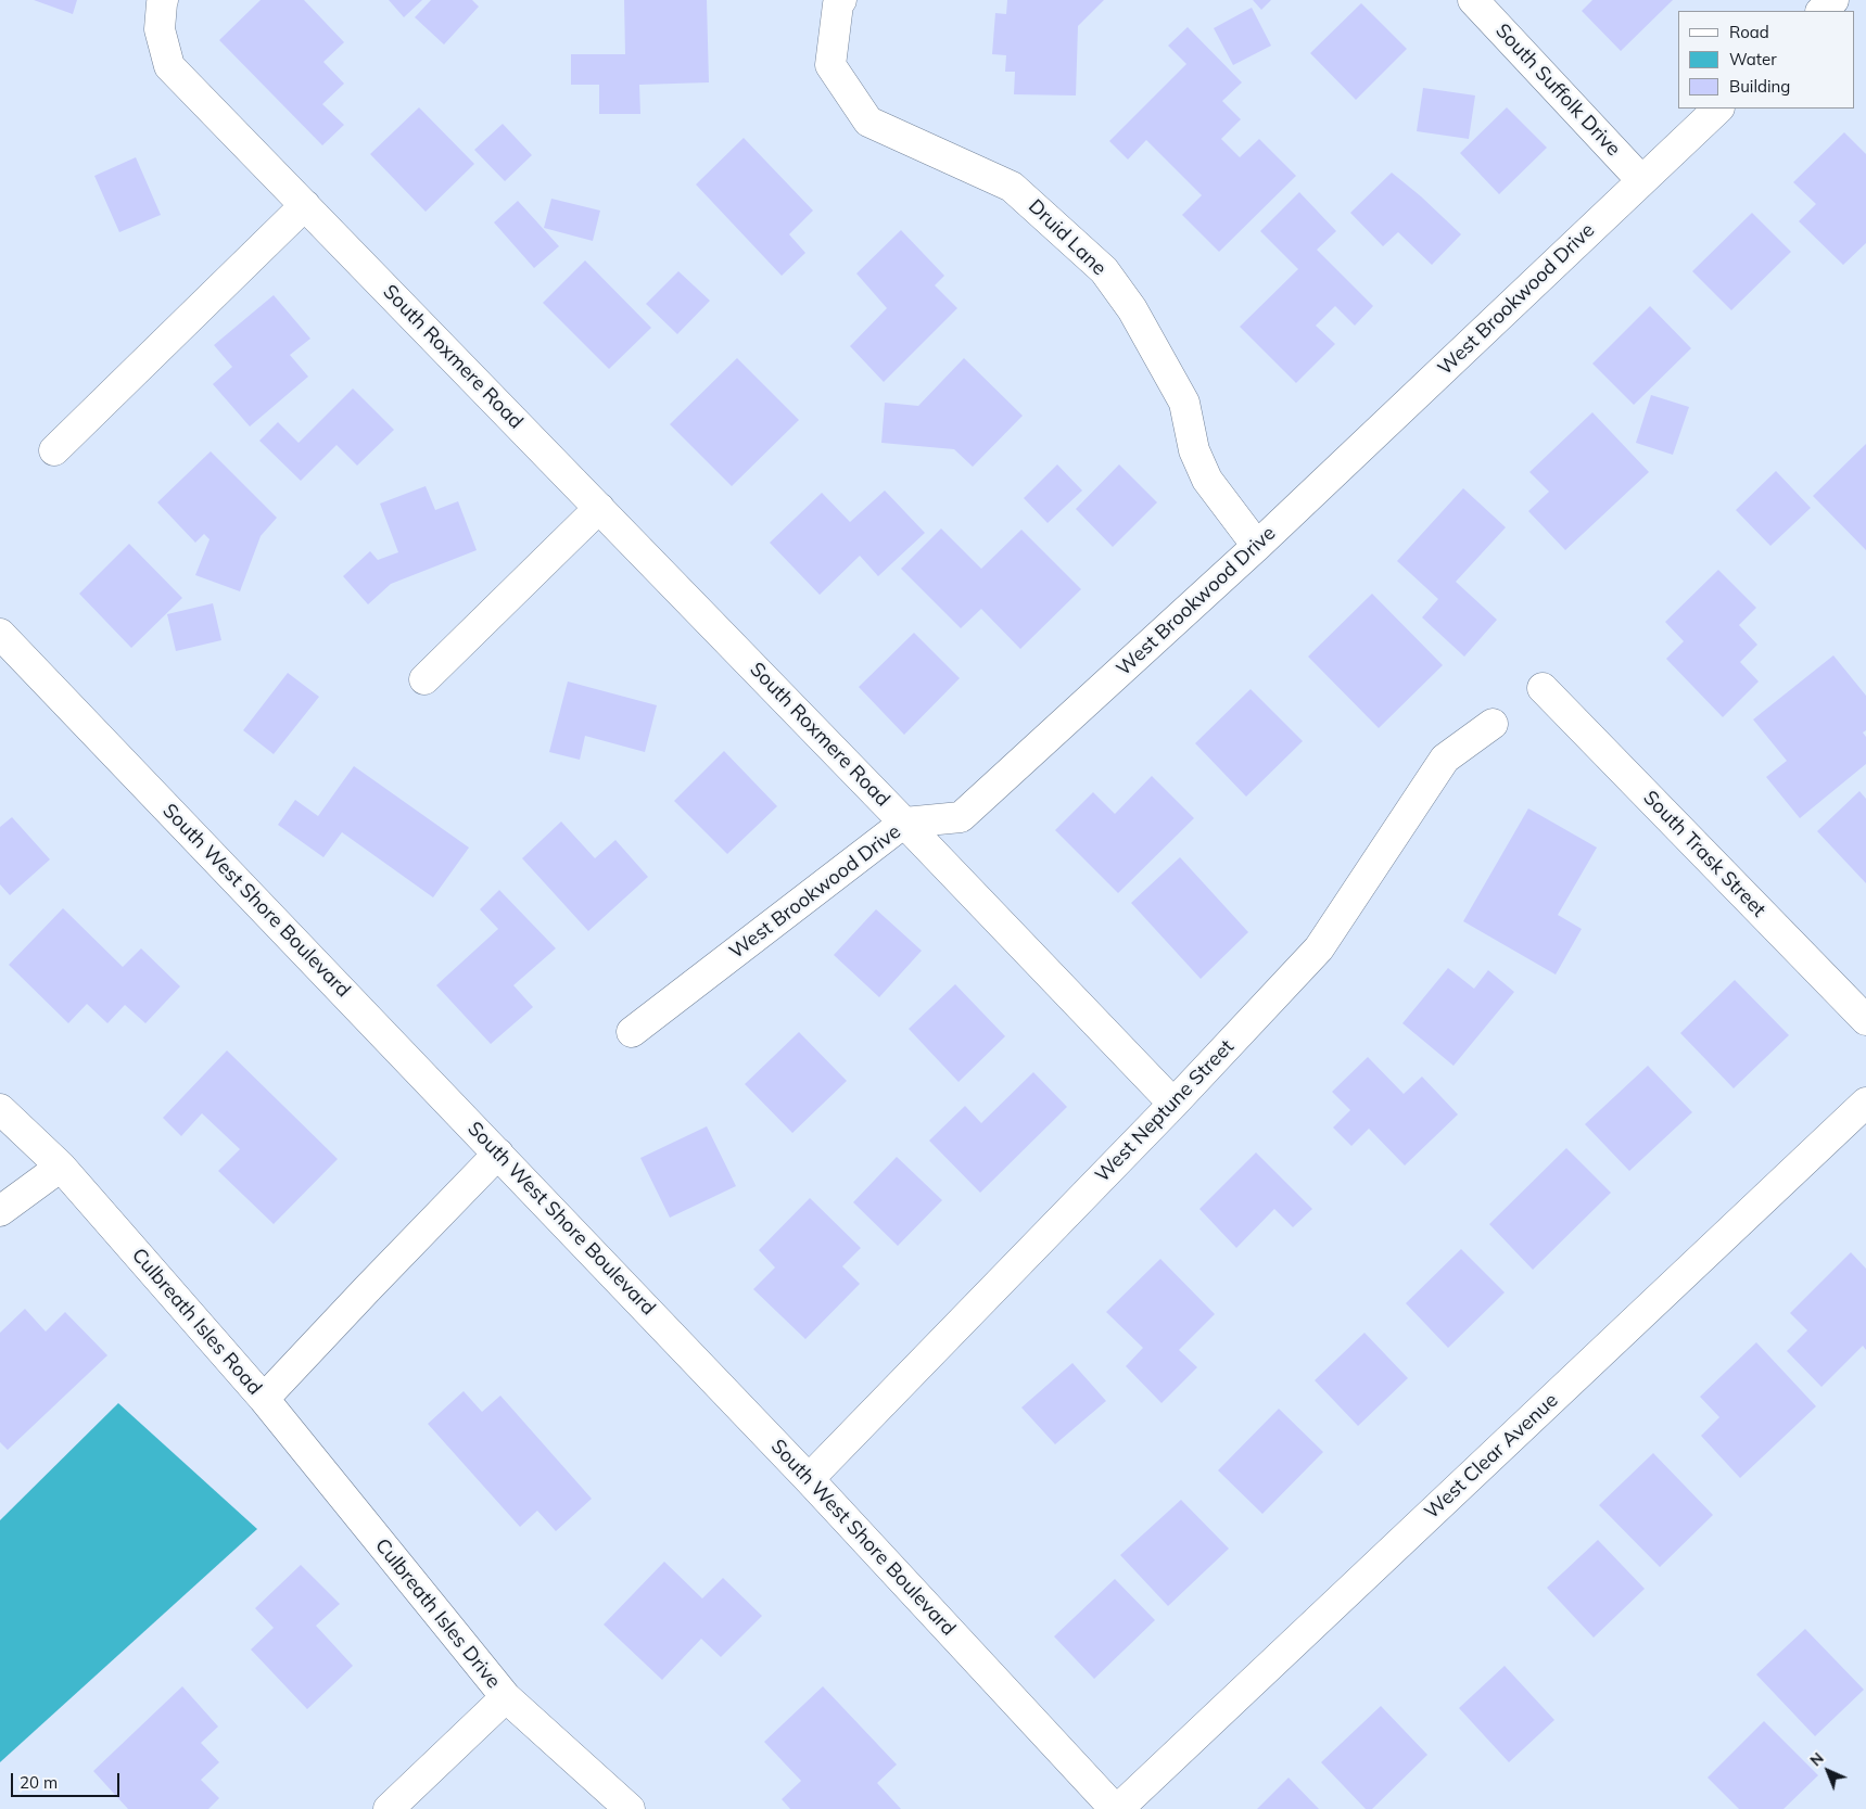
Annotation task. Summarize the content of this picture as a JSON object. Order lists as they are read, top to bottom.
{
  "streets": {
    "street": [
      "South Suffolk Drive",
      "Druid Lane",
      "West Brookwood Drive",
      "South Roxmere Road",
      "South Trask Street",
      "South West Shore Boulevard",
      "West Neptune Street",
      "Culbreath Isles Road",
      "West Clear Avenue",
      "Culbreath Isles Drive"
    ]
  },
  "crossings": [
    ["South Suffolk Drive", "West Brookwood Drive"],
    ["Druid Lane", "West Brookwood Drive"],
    ["West Brookwood Drive", "South Roxmere Road"],
    ["South Roxmere Road", "West Neptune Street"],
    ["South West Shore Boulevard", "West Neptune Street"],
    ["South West Shore Boulevard", "Culbreath Isles Road"],
    ["South West Shore Boulevard", "West Clear Avenue"],
    ["Culbreath Isles Road", "Culbreath Isles Drive"]
  ],
  "legend": ["Road", "Water", "Building"],
  "scale_bar": "20 m",
  "north": "top left"
}
